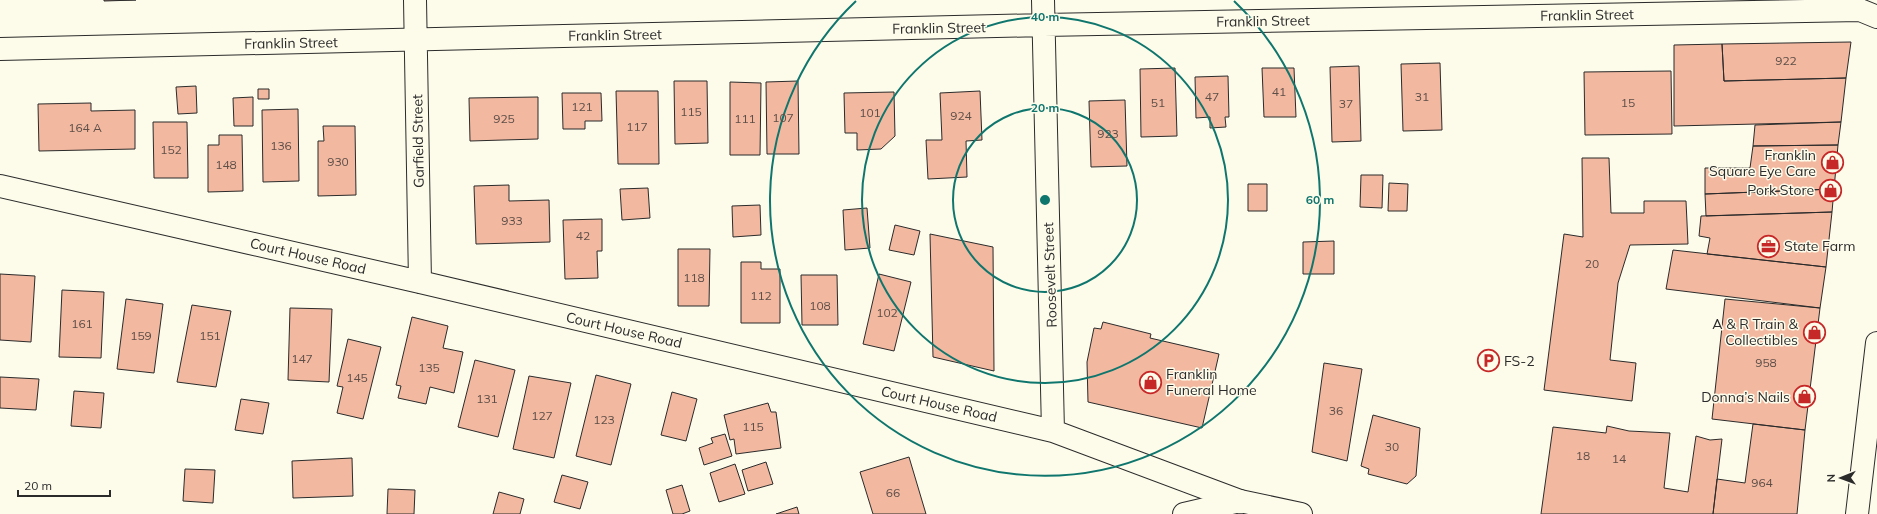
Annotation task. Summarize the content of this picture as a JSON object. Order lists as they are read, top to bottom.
{
  "streets": {
    "street": [
      "Franklin Street",
      "Garfield Street",
      "Court House Road",
      "Roosevelt Street"
    ]
  },
  "crossings": [
    ["Franklin Street", "Garfield Street"],
    ["Franklin Street", "Roosevelt Street"],
    ["Garfield Street", "Court House Road"],
    ["Court House Road", "Roosevelt Street"]
  ],
  "places": {
    "shop": [
      "Franklin Square Eye Care",
      "Pork Store",
      "A & R Train & Collectibles",
      "Franklin Funeral Home",
      "Donna’s Nails"
    ],
    "office": ["State Farm"],
    "parking": ["FS-2"]
  },
  "house_numbers": [
    "922",
    "41",
    "47",
    "31",
    "51",
    "15",
    "37",
    "121",
    "115",
    "101",
    "924",
    "107",
    "925",
    "111",
    "117",
    "164 A",
    "923",
    "136",
    "152",
    "930",
    "148",
    "933",
    "42",
    "20",
    "118",
    "112",
    "108",
    "102",
    "161",
    "159",
    "151",
    "147",
    "958",
    "135",
    "145",
    "131",
    "36",
    "127",
    "123",
    "115",
    "30",
    "18",
    "14",
    "964",
    "66"
  ],
  "scale_bar": "20 m",
  "north": "left",
  "rings": ["40 m", "20 m", "60 m"]
}
